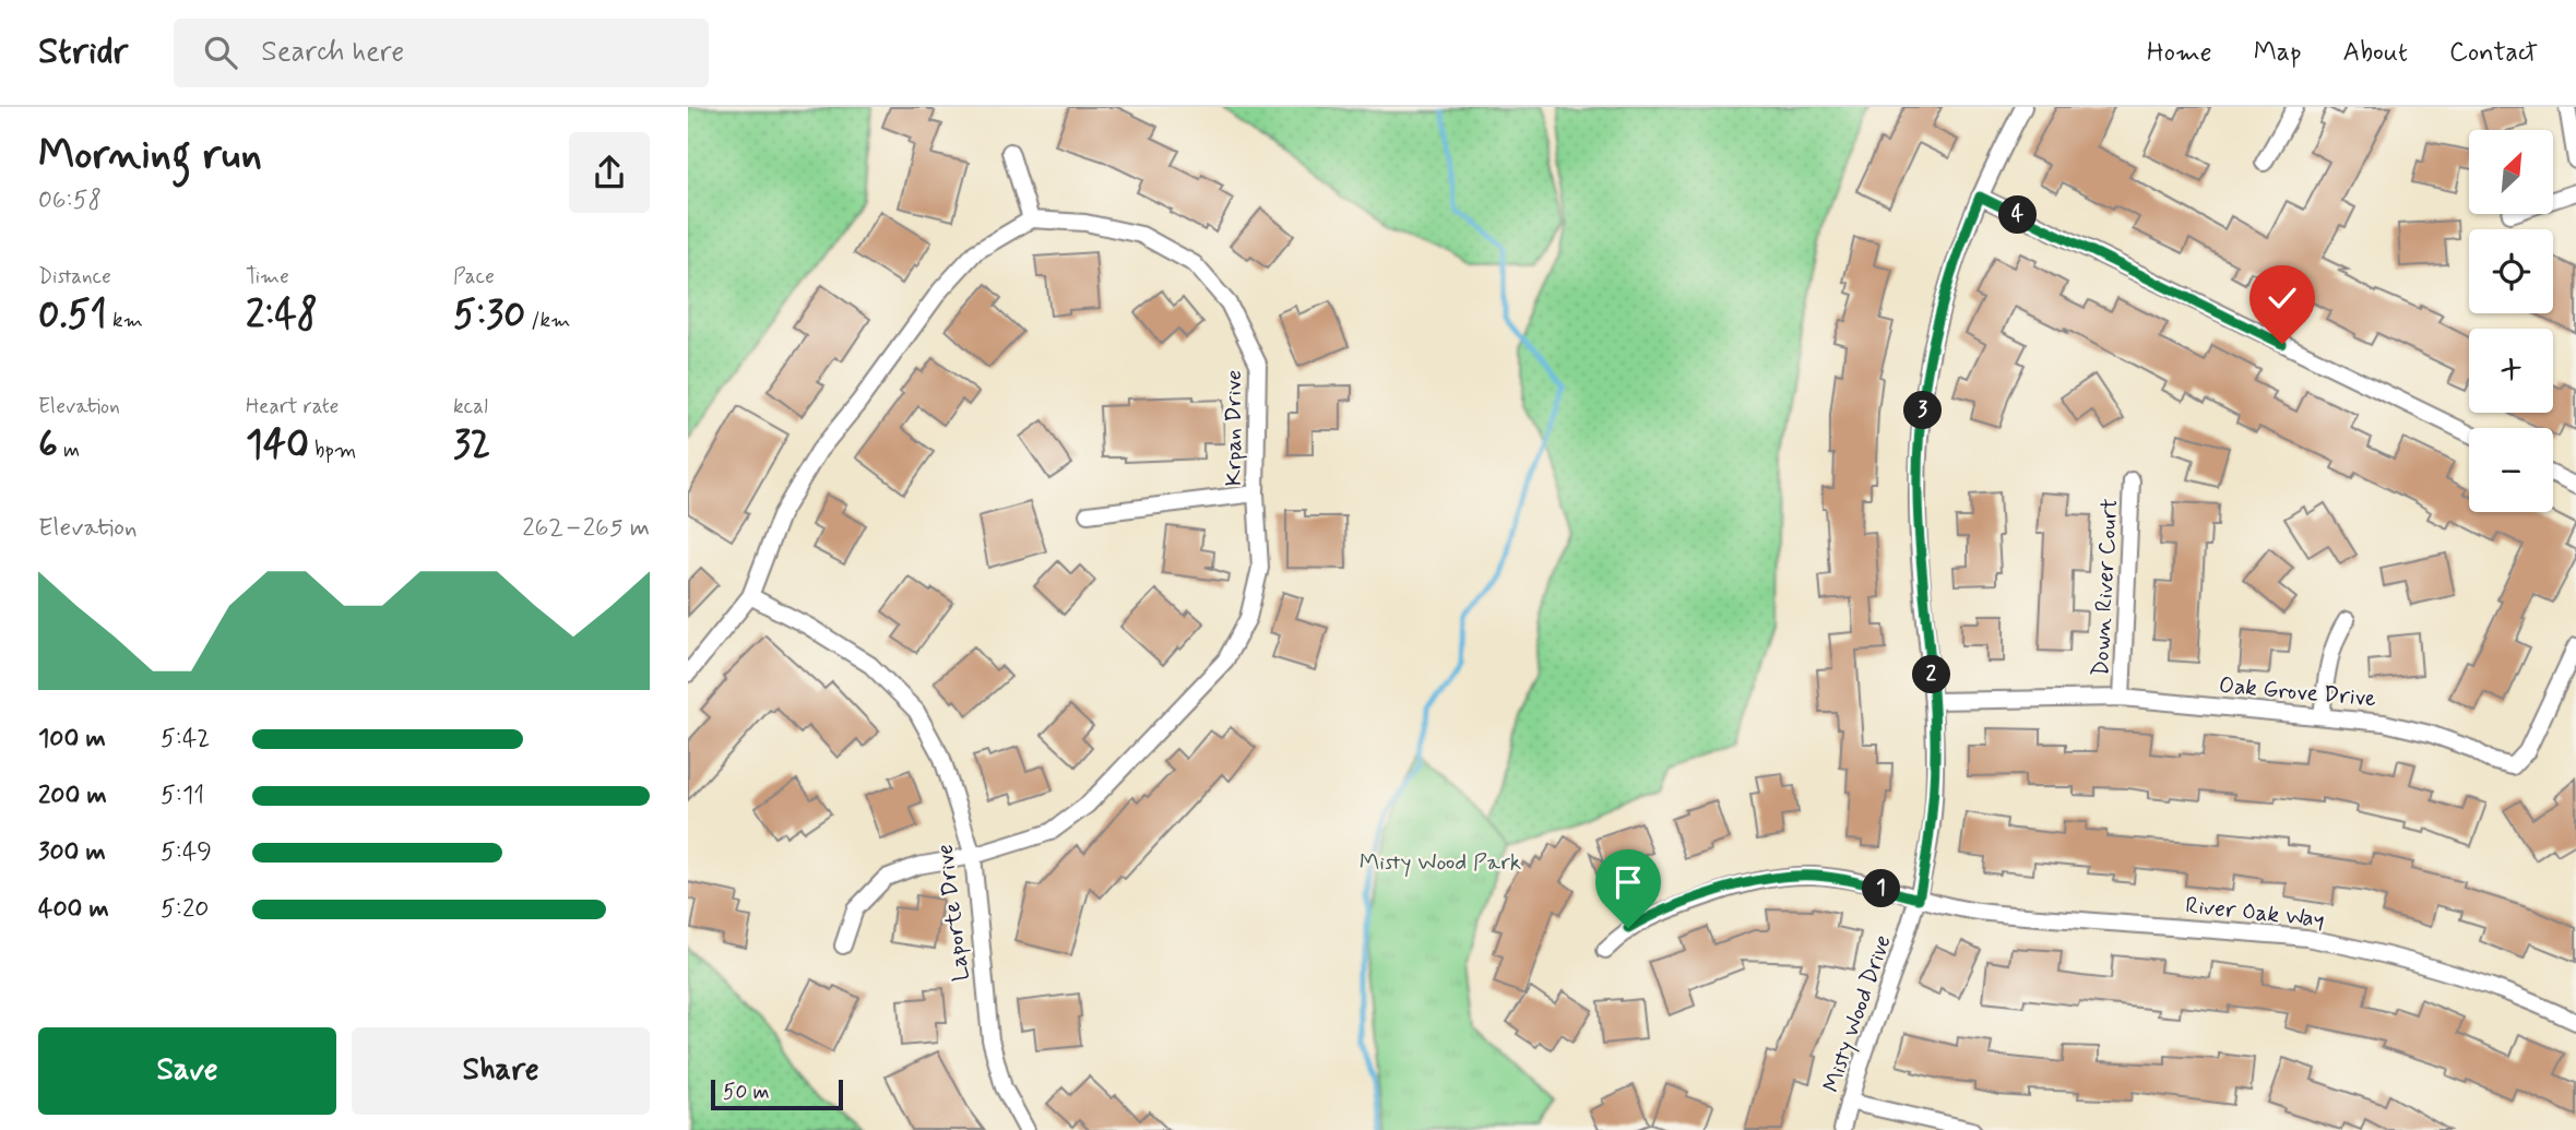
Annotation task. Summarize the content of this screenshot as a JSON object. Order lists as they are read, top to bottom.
{
  "streets": {
    "street": [
      "Krpan Drive",
      "Down River Court",
      "Oak Grove Drive",
      "River Oak Way",
      "Laporte Drive",
      "Misty Wood Drive"
    ]
  },
  "crossings": [
    ["Krpan Drive", "Laporte Drive"],
    ["Down River Court", "Oak Grove Drive"],
    ["Oak Grove Drive", "Misty Wood Drive"],
    ["River Oak Way", "Misty Wood Drive"]
  ],
  "parks": ["Misty Wood Park"],
  "scale_bar": "50 m",
  "north": "top right",
  "page": {
    "header": "Stridr",
    "search": "Search here",
    "nav": [
      "Home",
      "Map",
      "About",
      "Contact"
    ],
    "heading": ["Morning run", "06:58"],
    "map_buttons": ["+", "−"],
    "pins": [
      "4",
      "3",
      "2",
      "1"
    ],
    "stats": [
      ["Distance", "0.51 km"],
      ["Time", "2:48"],
      ["Pace", "5:30 /km"],
      ["Elevation", "6 m"],
      ["Heart rate", "140 bpm"],
      ["kcal", "32"]
    ],
    "chart": ["Elevation", "262–265 m"],
    "list": [
      {
        "name": "100 m",
        "note": "5:42"
      },
      {
        "name": "200 m",
        "note": "5:11"
      },
      {
        "name": "300 m",
        "note": "5:49"
      },
      {
        "name": "400 m",
        "note": "5:20"
      }
    ],
    "buttons": ["Save", "Share"],
    "scale": "50 m"
  }
}
